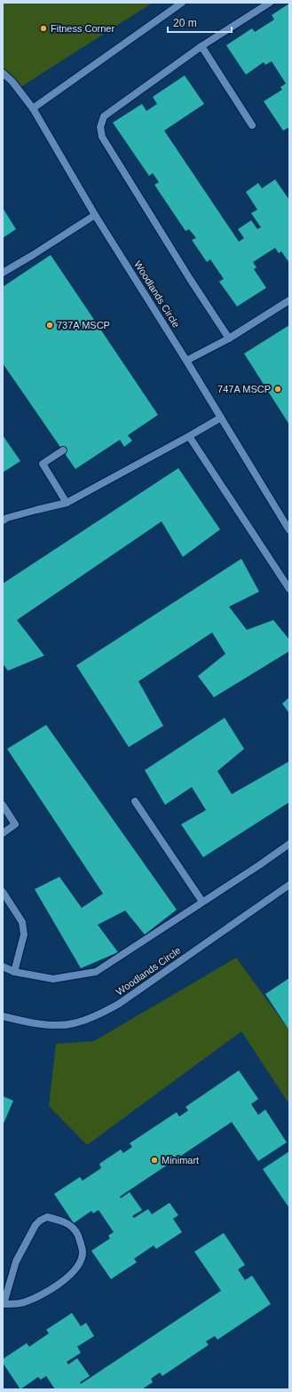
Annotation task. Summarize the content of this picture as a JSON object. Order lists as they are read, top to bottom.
{
  "streets": {
    "street": ["Woodlands Circle"]
  },
  "places": [
    "Fitness Corner",
    "737A MSCP",
    "747A MSCP",
    "Minimart"
  ],
  "scale_bar": "20 m"
}
